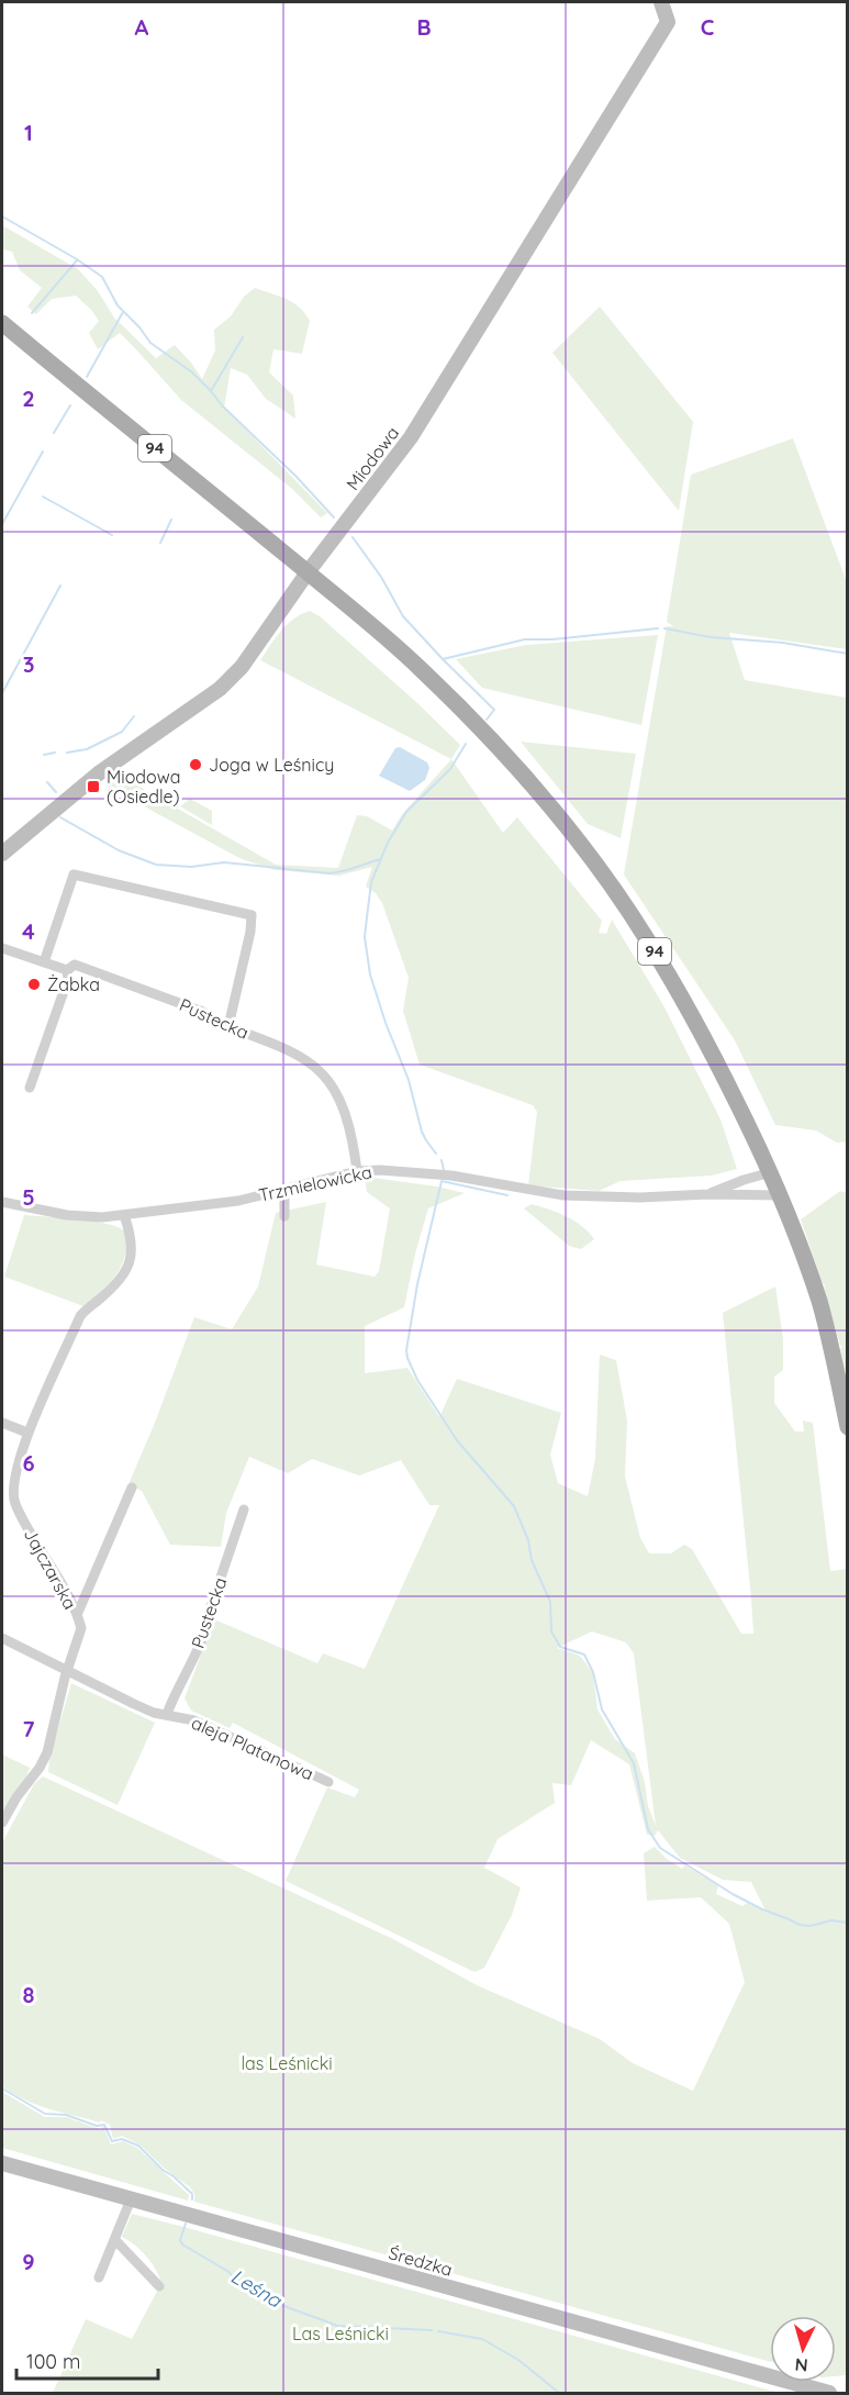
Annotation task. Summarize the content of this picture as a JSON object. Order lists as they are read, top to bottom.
{
  "streets": {
    "main road": ["94"],
    "street": [
      "Miodowa",
      "Pustecka",
      "Trzmielowicka",
      "Jajczarska",
      "aleja Platanowa",
      "Średzka"
    ]
  },
  "crossings": [
    ["94", "Miodowa"],
    ["94", "Trzmielowicka"],
    ["Pustecka", "Trzmielowicka"],
    ["Pustecka", "aleja Platanowa"],
    ["Trzmielowicka", "Jajczarska"],
    ["Jajczarska", "aleja Platanowa"]
  ],
  "water": ["Leśna"],
  "parks": ["las Leśnicki", "Las Leśnicki"],
  "places": {
    "other": ["Joga w Leśnicy", "Żabka"],
    "transit": ["Miodowa (Osiedle)"]
  },
  "scale_bar": "100 m",
  "north": "bottom",
  "grid": {
    "columns": ["A", "B", "C"],
    "rows": [
      "1",
      "2",
      "3",
      "4",
      "5",
      "6",
      "7",
      "8",
      "9"
    ]
  }
}
